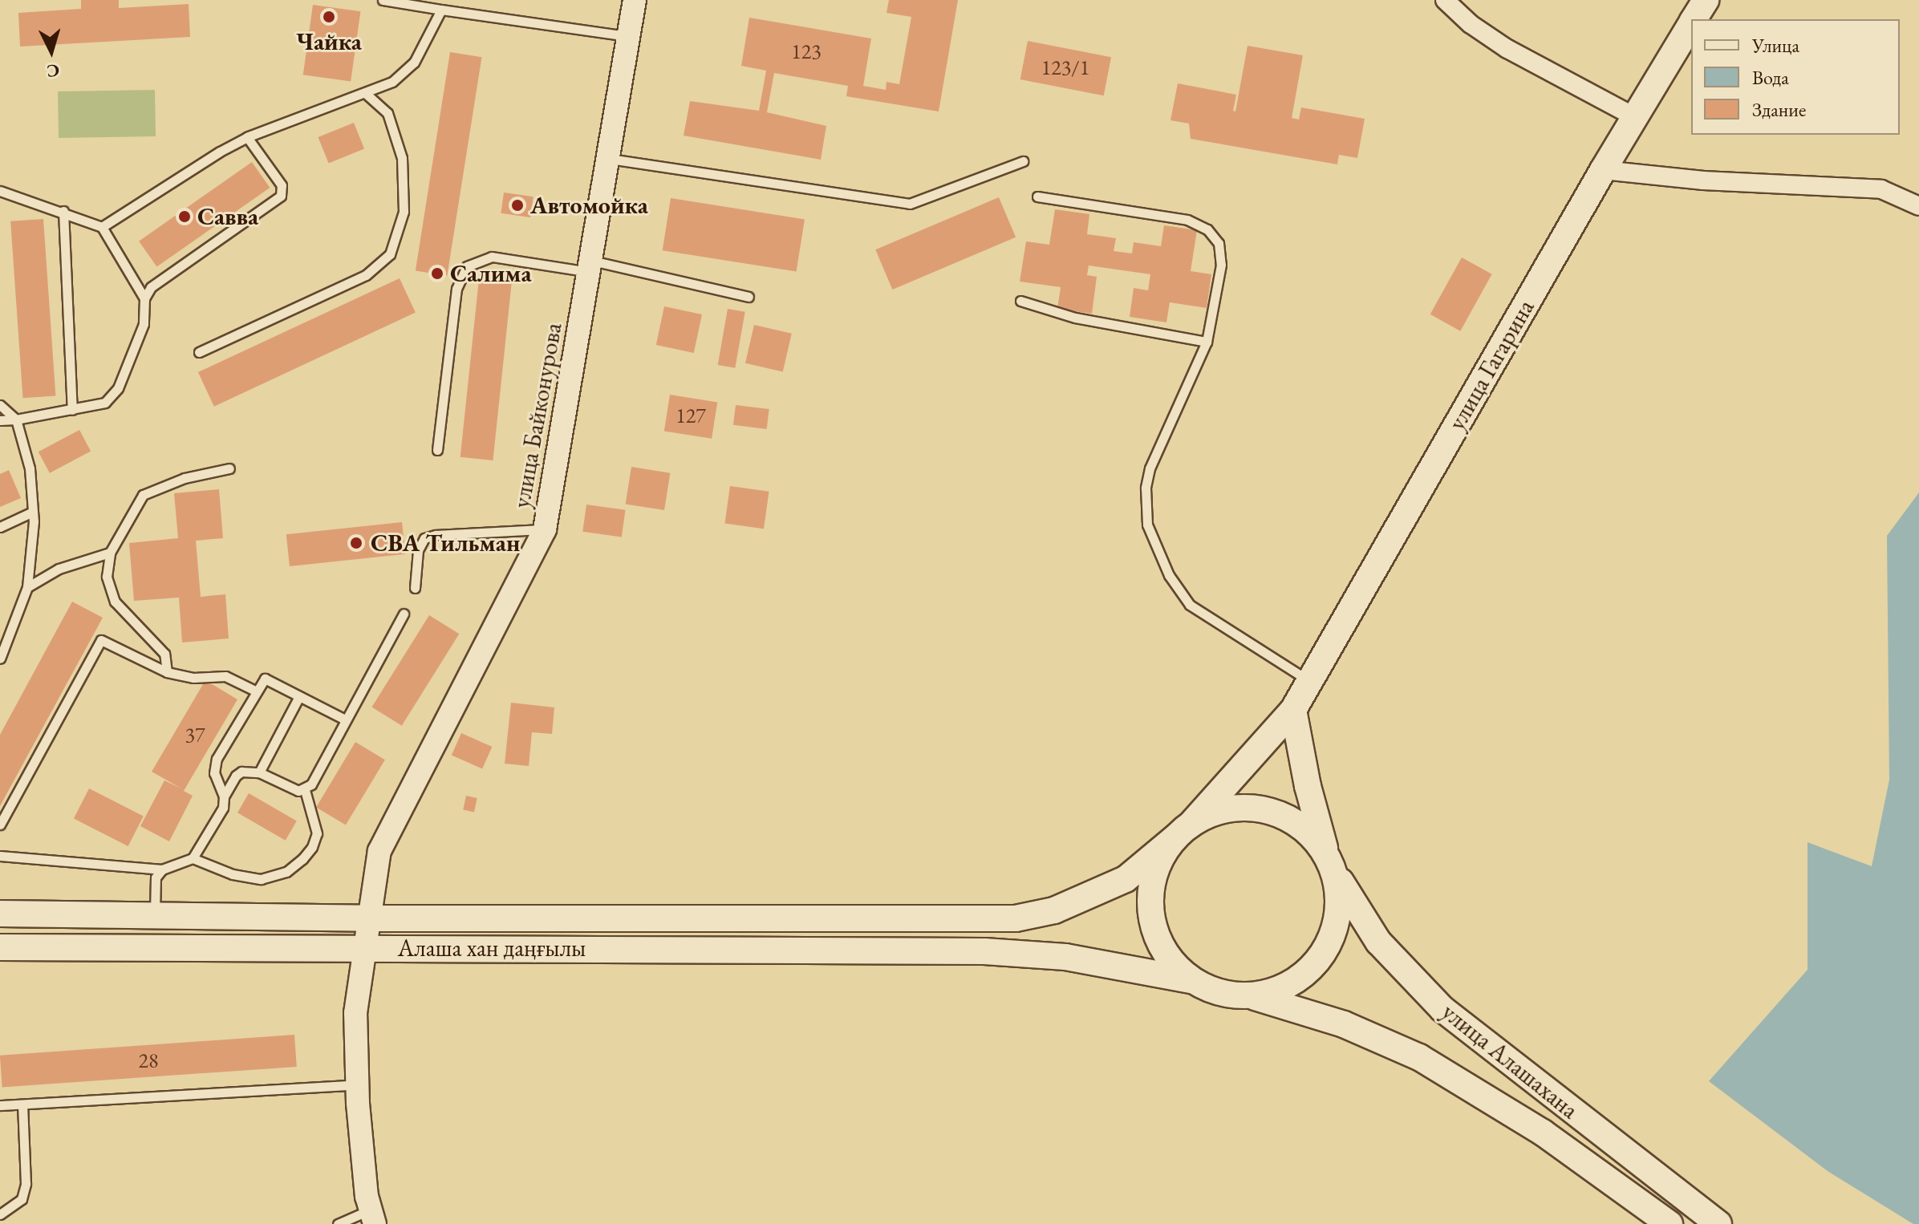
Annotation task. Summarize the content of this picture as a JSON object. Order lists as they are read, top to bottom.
{
  "streets": {
    "main road": ["улица Гагарина", "Алаша хан даңғылы", "улица Алашахана"],
    "street": ["улица Байконурова"]
  },
  "crossings": [
    ["улица Гагарина", "Алаша хан даңғылы"],
    ["улица Гагарина", "улица Алашахана"],
    ["улица Байконурова", "Алаша хан даңғылы"],
    ["Алаша хан даңғылы", "улица Алашахана"]
  ],
  "places": [
    "Чайка",
    "Автомойка",
    "Савва",
    "Салима",
    "СВА Тильман"
  ],
  "house_numbers": [
    "123",
    "123/1",
    "127",
    "37",
    "28"
  ],
  "legend": ["Улица", "Вода", "Здание"],
  "north": "bottom"
}
